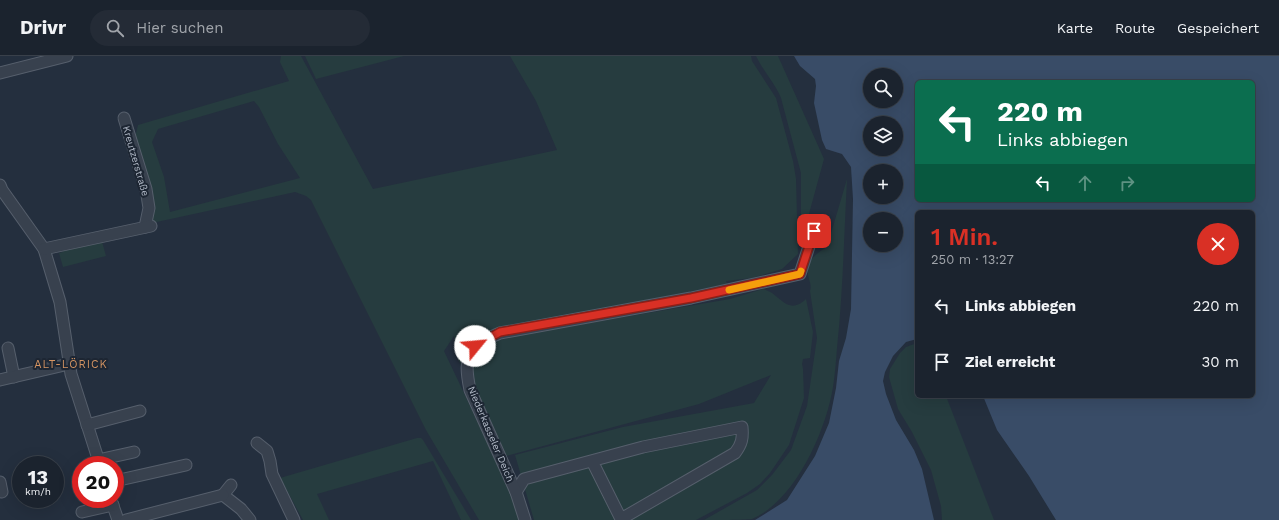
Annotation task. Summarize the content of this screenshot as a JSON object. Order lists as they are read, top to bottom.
{
  "streets": {
    "street": ["Kreutzerstraße", "Niederkasseler Deich"]
  },
  "districts": ["ALT-LÖRICK"],
  "page": {
    "header": "Drivr",
    "search": "Hier suchen",
    "nav": ["Karte", "Route", "Gespeichert"],
    "map_buttons": ["+", "−"],
    "turn": ["220 m", "Links abbiegen"],
    "heading": ["1 Min.", "250 m · 13:27"],
    "list": [
      {
        "name": "Links abbiegen",
        "value": "220 m"
      },
      {
        "name": "Ziel erreicht",
        "value": "30 m"
      }
    ],
    "speed": "13 km/h",
    "limit": "20"
  }
}
